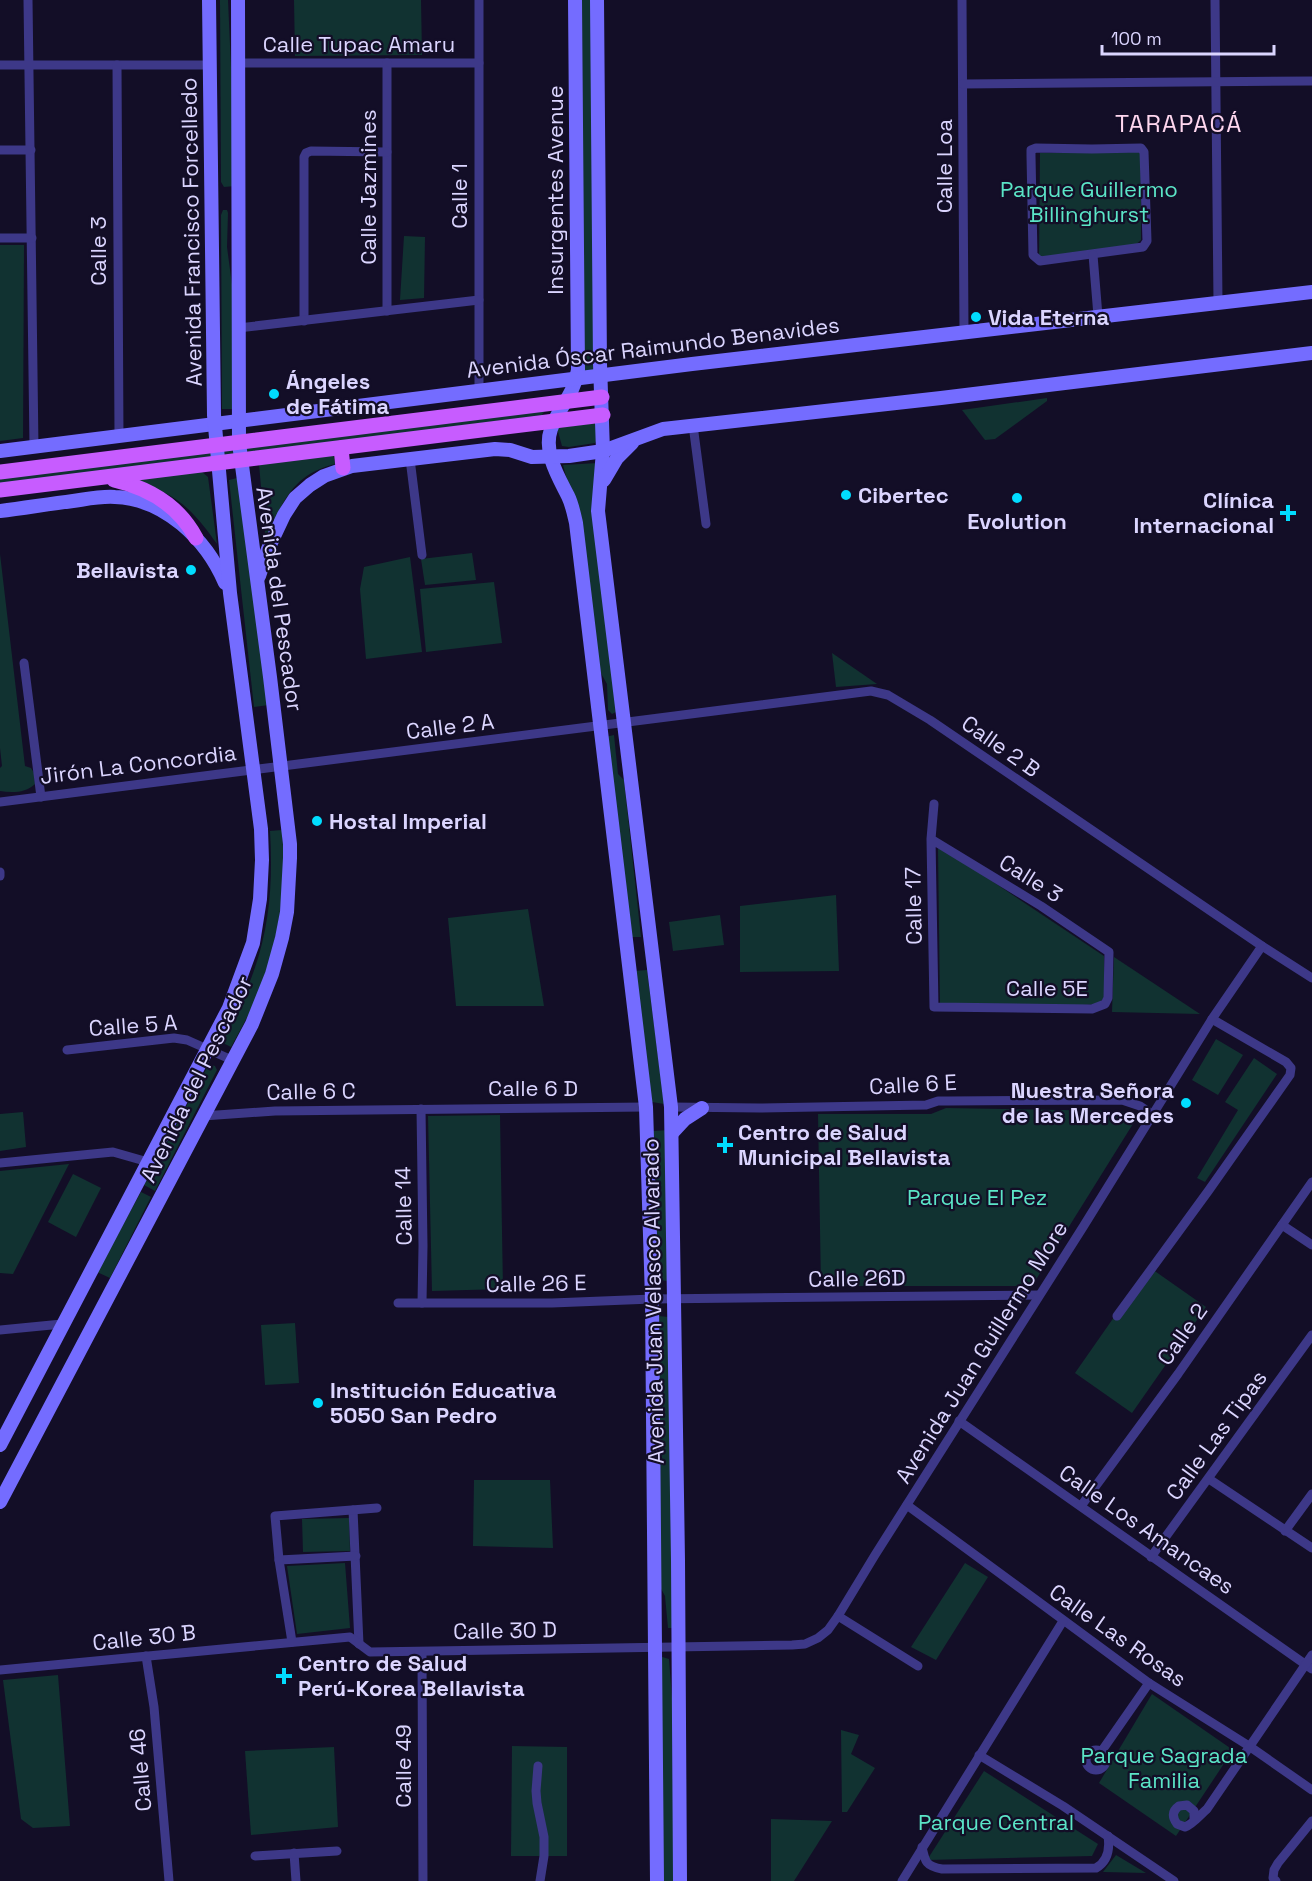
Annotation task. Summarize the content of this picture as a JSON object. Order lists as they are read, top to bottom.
{
  "streets": {
    "main road": [
      "Insurgentes Avenue",
      "Avenida Francisco Forcelledo",
      "Avenida Óscar Raimundo Benavides",
      "Avenida del Pescador",
      "Avenida Juan Velasco Alvarado"
    ],
    "street": [
      "Calle Tupac Amaru",
      "Calle Loa",
      "Calle Jazmines",
      "Calle 1",
      "Calle 3",
      "Calle 2 A",
      "Calle 2 B",
      "Jirón La Concordia",
      "Calle 17",
      "Calle 5E",
      "Calle 5 A",
      "Calle 6 E",
      "Calle 6 D",
      "Calle 6 C",
      "Calle 14",
      "Calle 26D",
      "Calle 26 E",
      "Calle 2",
      "Avenida Juan Guillermo More",
      "Calle Las Tipas",
      "Calle Los Amancaes",
      "Calle 30 D",
      "Calle Las Rosas",
      "Calle 30 B",
      "Calle 49",
      "Calle 46"
    ]
  },
  "crossings": [
    ["Calle Tupac Amaru", "Calle Jazmines"],
    ["Calle Tupac Amaru", "Calle 1"],
    ["Calle Tupac Amaru", "Avenida Francisco Forcelledo"],
    ["Calle Loa", "Avenida Óscar Raimundo Benavides"],
    ["Insurgentes Avenue", "Avenida Óscar Raimundo Benavides"],
    ["Insurgentes Avenue", "Avenida Juan Velasco Alvarado"],
    ["Calle 1", "Avenida Óscar Raimundo Benavides"],
    ["Avenida Francisco Forcelledo", "Avenida Óscar Raimundo Benavides"],
    ["Avenida Francisco Forcelledo", "Avenida del Pescador"],
    ["Calle 3", "Avenida Óscar Raimundo Benavides"],
    ["Calle 3", "Calle 17"],
    ["Calle 3", "Calle 5E"],
    ["Avenida del Pescador", "Calle 2 A"],
    ["Avenida del Pescador", "Jirón La Concordia"],
    ["Avenida del Pescador", "Calle 5 A"],
    ["Avenida del Pescador", "Calle 6 C"],
    ["Calle 2 A", "Calle 2 B"],
    ["Calle 2 A", "Jirón La Concordia"],
    ["Calle 2 A", "Avenida Juan Velasco Alvarado"],
    ["Calle 2 B", "Avenida Juan Velasco Alvarado"],
    ["Calle 2 B", "Avenida Juan Guillermo More"],
    ["Calle 17", "Calle 5E"],
    ["Calle 6 E", "Avenida Juan Velasco Alvarado"],
    ["Calle 6 E", "Avenida Juan Guillermo More"],
    ["Calle 6 D", "Calle 6 C"],
    ["Calle 6 D", "Calle 14"],
    ["Calle 6 D", "Avenida Juan Velasco Alvarado"],
    ["Calle 6 C", "Calle 14"],
    ["Calle 14", "Calle 26 E"],
    ["Calle 26D", "Calle 26 E"],
    ["Calle 26D", "Avenida Juan Velasco Alvarado"],
    ["Calle 26D", "Avenida Juan Guillermo More"],
    ["Calle 26 E", "Avenida Juan Velasco Alvarado"],
    ["Avenida Juan Velasco Alvarado", "Avenida Juan Guillermo More"],
    ["Avenida Juan Velasco Alvarado", "Calle 30 D"],
    ["Calle 2", "Calle Los Amancaes"],
    ["Avenida Juan Guillermo More", "Calle Los Amancaes"],
    ["Avenida Juan Guillermo More", "Calle 30 D"],
    ["Avenida Juan Guillermo More", "Calle Las Rosas"],
    ["Calle Las Tipas", "Calle Los Amancaes"],
    ["Calle 30 D", "Calle 30 B"],
    ["Calle 30 D", "Calle 49"],
    ["Calle 30 B", "Calle 46"]
  ],
  "districts": ["TARAPACÁ"],
  "parks": [
    "Parque Guillermo Billinghurst",
    "Parque El Pez",
    "Parque Sagrada Familia",
    "Parque Central"
  ],
  "places": {
    "other": [
      "Vida Eterna",
      "Ángeles de Fátima",
      "Cibertec",
      "Evolution",
      "Bellavista",
      "Hostal Imperial",
      "Nuestra Señora de las Mercedes",
      "Institución Educativa 5050 San Pedro"
    ],
    "health": ["Clínica Internacional", "Centro de Salud Municipal Bellavista", "Centro de Salud Perú-Korea Bellavista"]
  },
  "scale_bar": "100 m"
}
